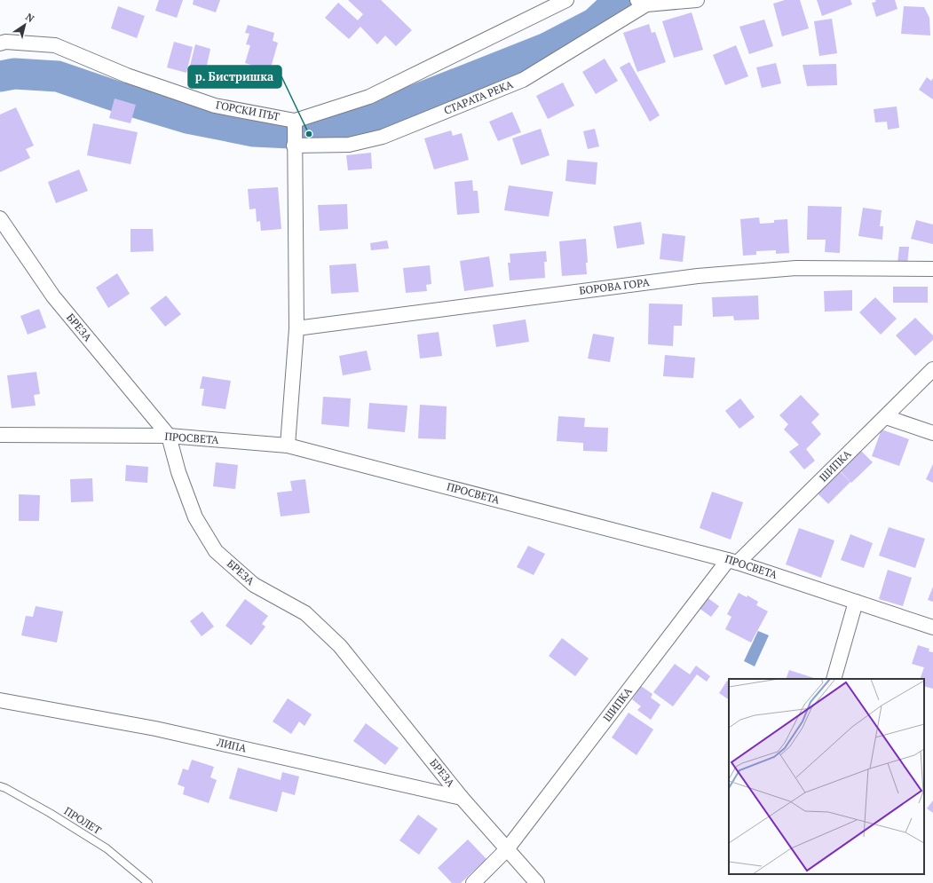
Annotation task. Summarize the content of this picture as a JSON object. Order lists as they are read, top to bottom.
{
  "streets": {
    "street": [
      "СТАРАТА РЕКА",
      "ГОРСКИ ПЪТ",
      "БОРОВА ГОРА",
      "БРЕЗА",
      "ПРОСВЕТА",
      "ШИПКА",
      "ЛИПА"
    ],
    "lane": ["ПРОЛЕТ"]
  },
  "crossings": [
    ["БРЕЗА", "ПРОСВЕТА"],
    ["БРЕЗА", "ШИПКА"],
    ["БРЕЗА", "ЛИПА"],
    ["ПРОСВЕТА", "ШИПКА"]
  ],
  "places": ["р. Бистришка"],
  "north": "top right"
}
